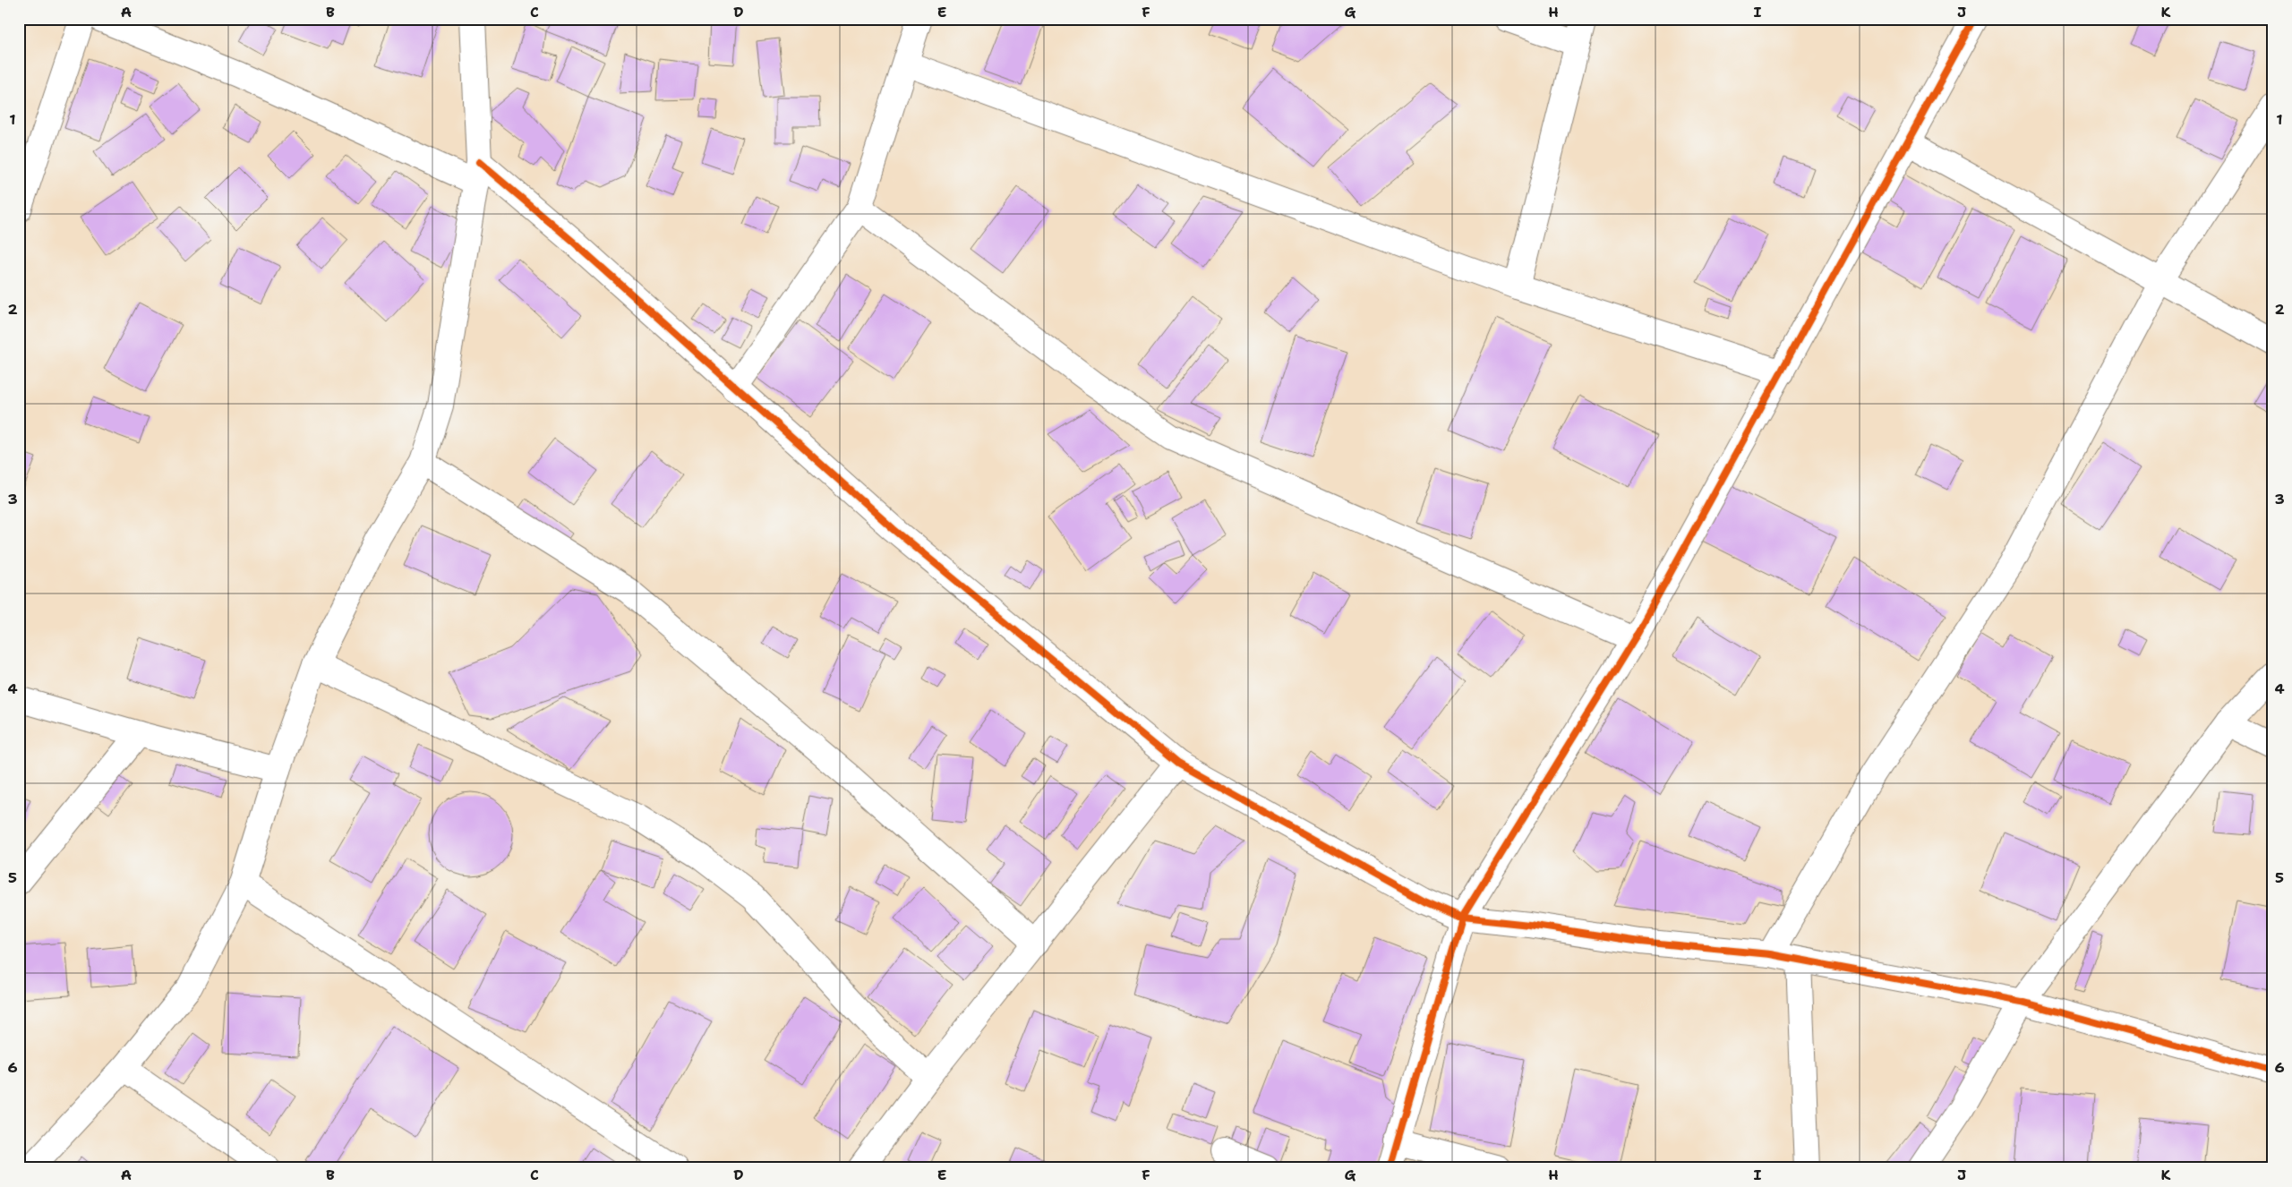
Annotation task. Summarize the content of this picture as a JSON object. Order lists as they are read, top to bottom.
{
  "grid": {
    "columns": [
      "A",
      "B",
      "C",
      "D",
      "E",
      "F",
      "G",
      "H",
      "I",
      "J",
      "K"
    ],
    "rows": [
      "1",
      "2",
      "3",
      "4",
      "5",
      "6"
    ]
  }
}
